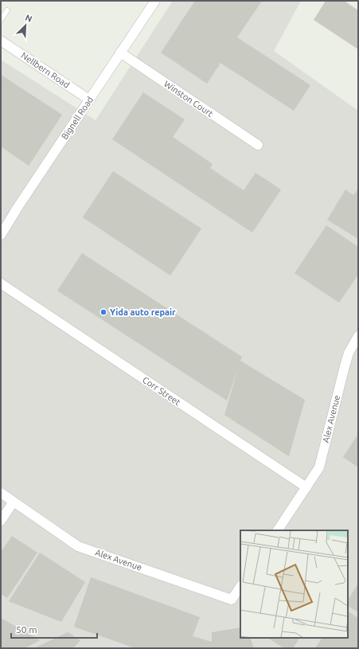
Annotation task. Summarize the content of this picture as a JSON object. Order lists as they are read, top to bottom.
{
  "streets": {
    "street": [
      "Nellbern Road",
      "Winston Court",
      "Bignell Road",
      "Corr Street",
      "Alex Avenue"
    ]
  },
  "crossings": [
    ["Nellbern Road", "Bignell Road"],
    ["Winston Court", "Bignell Road"],
    ["Corr Street", "Alex Avenue"]
  ],
  "places": ["Yida auto repair"],
  "scale_bar": "50 m",
  "north": "top right"
}
